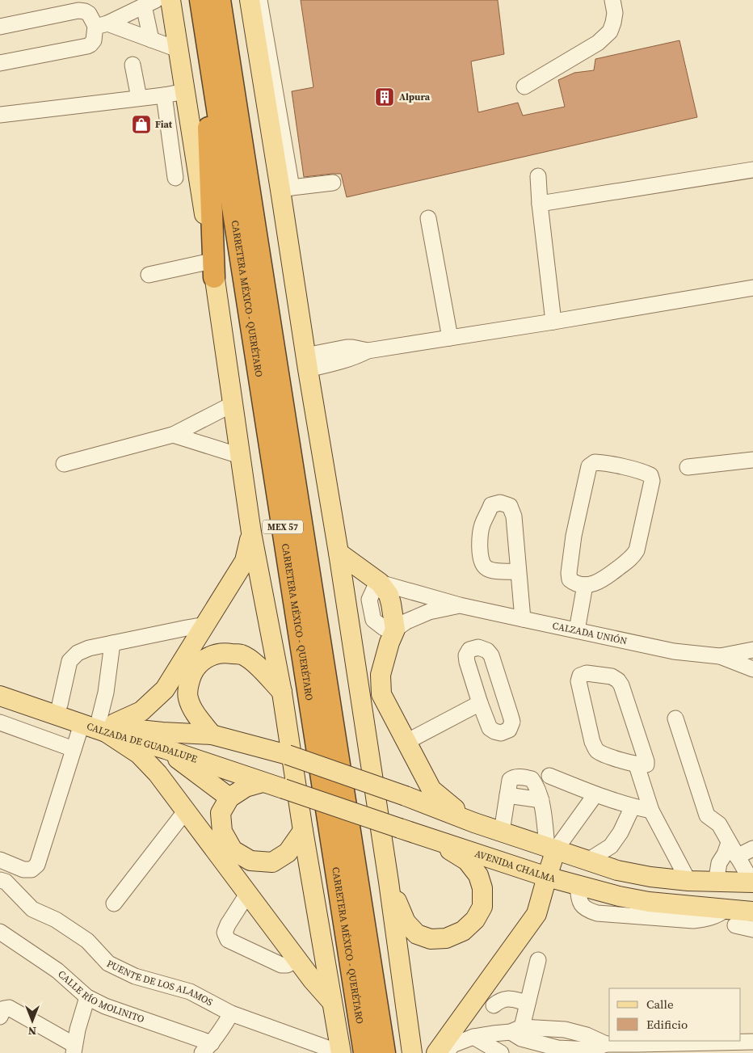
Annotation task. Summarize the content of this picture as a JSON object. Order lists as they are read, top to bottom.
{
  "streets": {
    "highway": ["CARRETERA MÉXICO - QUERÉTARO", "MEX 57"],
    "main road": ["CALZADA DE GUADALUPE", "AVENIDA CHALMA"],
    "street": ["CALZADA UNIÓN", "PUENTE DE LOS ALAMOS", "CALLE RÍO MOLINITO"]
  },
  "crossings": [
    ["CALZADA DE GUADALUPE", "AVENIDA CHALMA"]
  ],
  "places": {
    "building": ["Alpura"],
    "shop": ["Fiat"]
  },
  "legend": ["Calle", "Edificio"],
  "north": "bottom"
}
